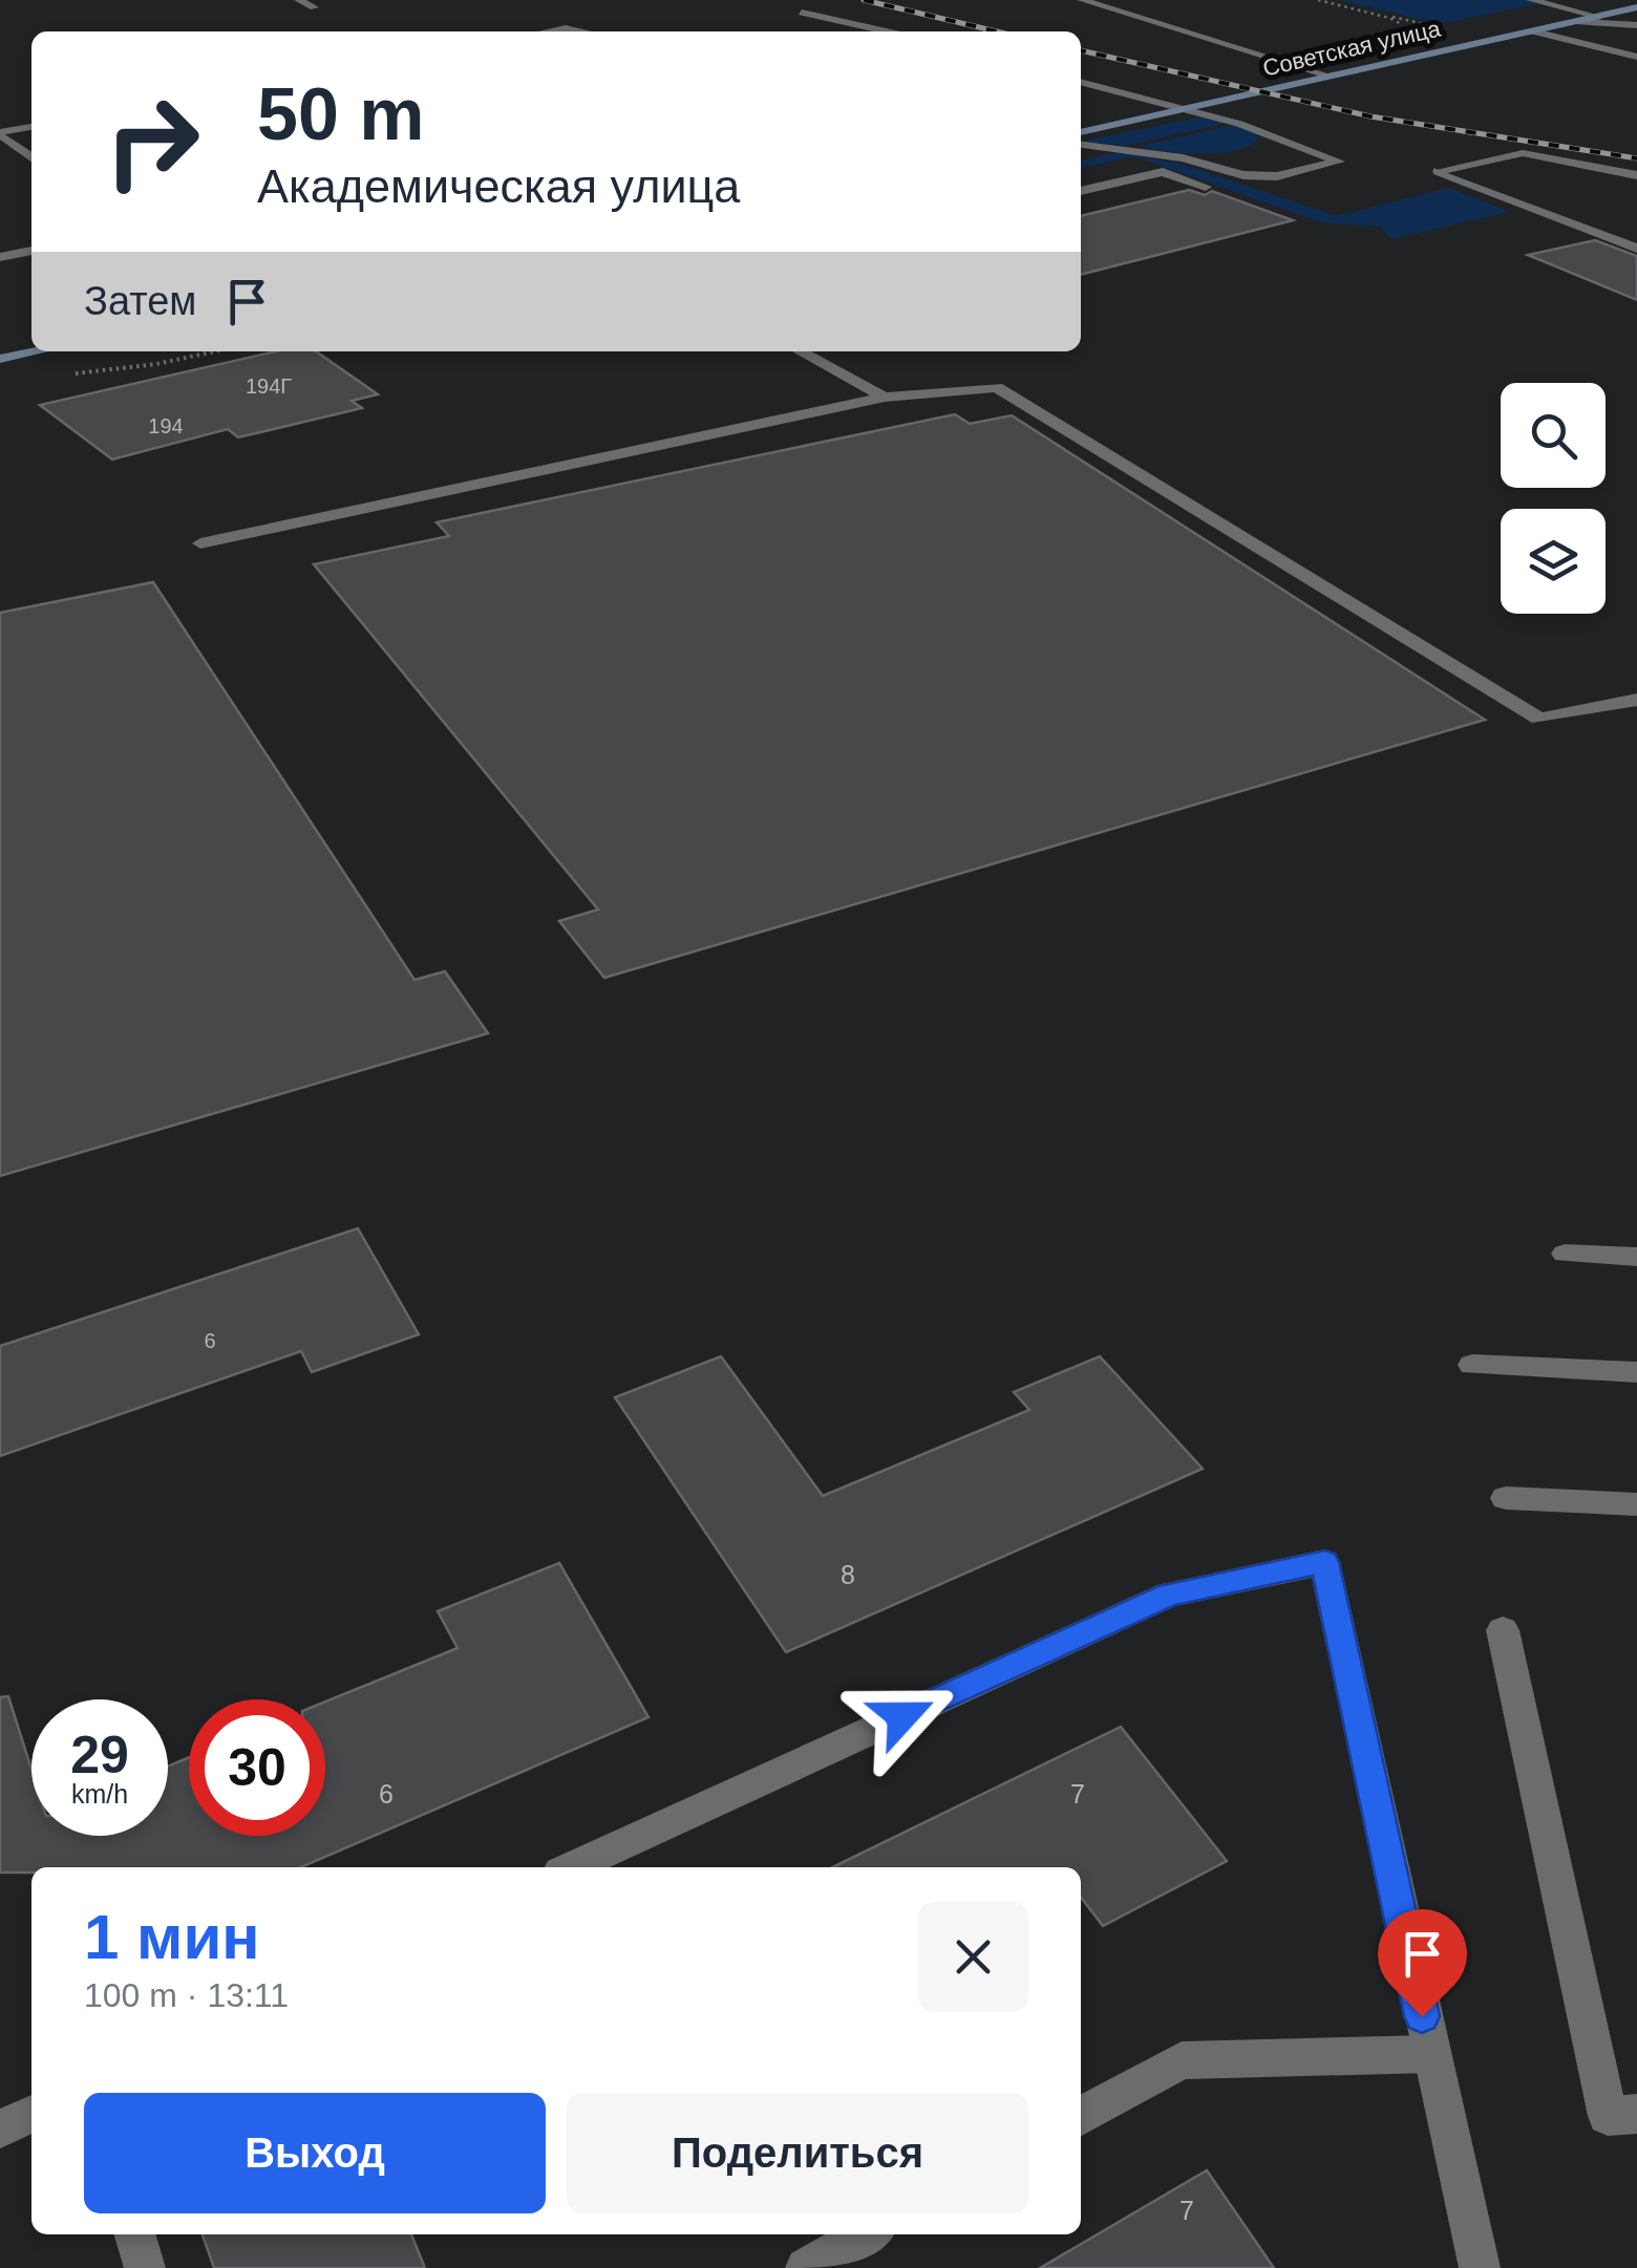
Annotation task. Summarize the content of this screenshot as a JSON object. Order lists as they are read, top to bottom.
{
  "streets": {
    "main road": ["Советская улица"]
  },
  "house_numbers": [
    "194Г",
    "194",
    "6",
    "8",
    "6",
    "7",
    "7"
  ],
  "page": {
    "turn": ["50 m", "Академическая улица"],
    "then": "Затем",
    "speed": "29 km/h",
    "limit": "30",
    "heading": ["1 мин", "100 m · 13:11"],
    "buttons": ["Выход", "Поделиться"]
  }
}
